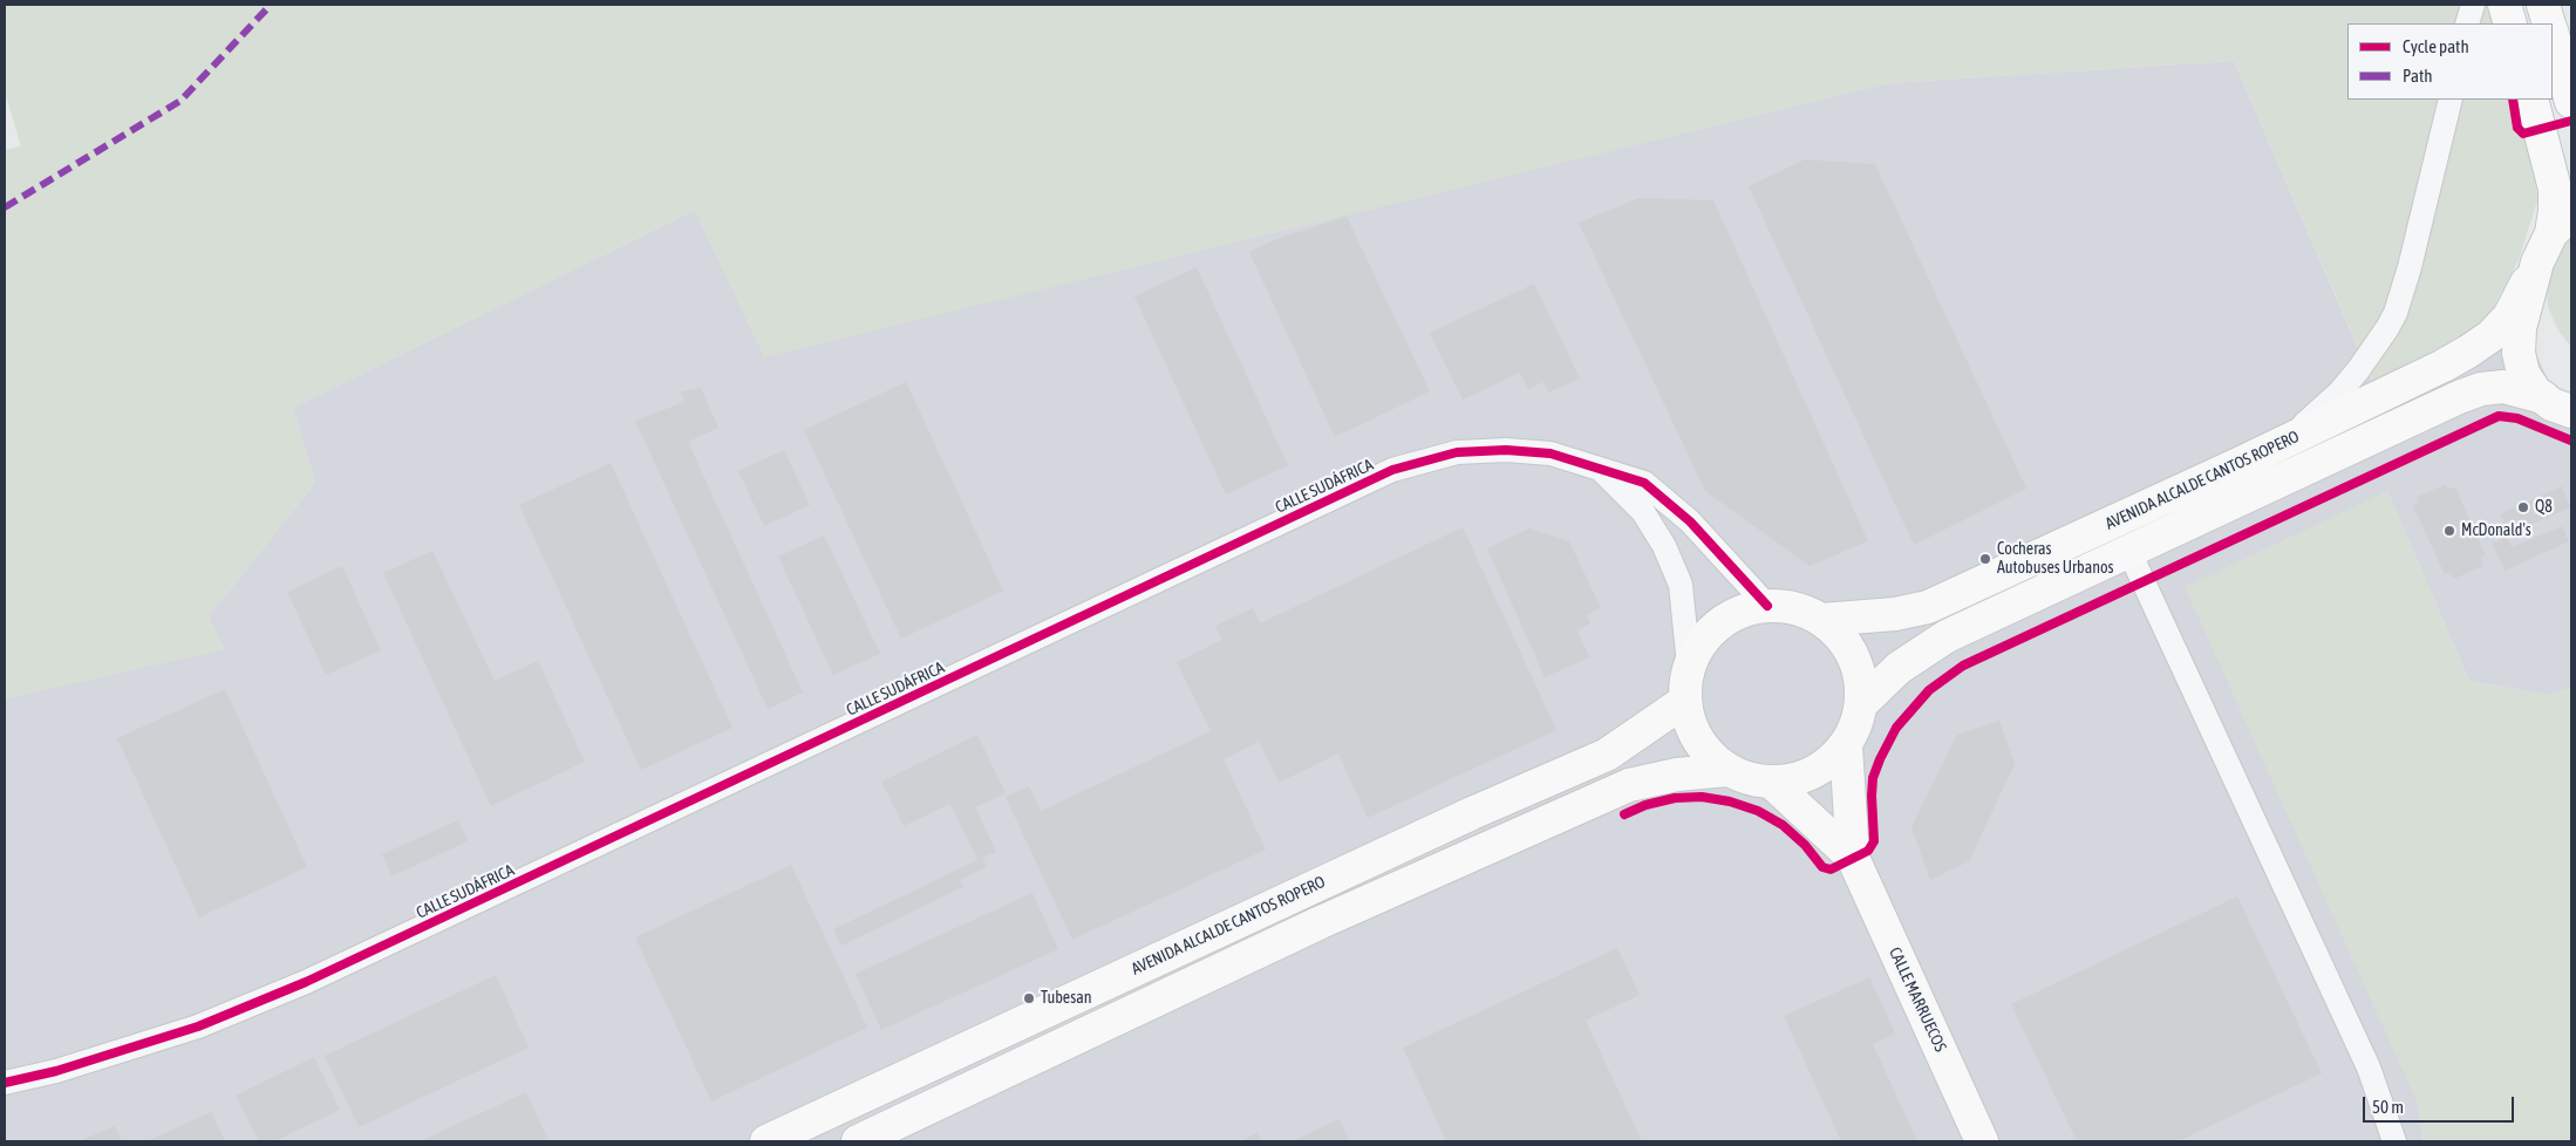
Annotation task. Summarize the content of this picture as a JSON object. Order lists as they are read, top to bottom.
{
  "streets": {
    "main road": ["AVENIDA ALCALDE CANTOS ROPERO", "CALLE MARRUECOS"],
    "street": ["CALLE SUDÁFRICA"]
  },
  "crossings": [
    ["AVENIDA ALCALDE CANTOS ROPERO", "CALLE SUDÁFRICA"],
    ["AVENIDA ALCALDE CANTOS ROPERO", "CALLE MARRUECOS"],
    ["CALLE SUDÁFRICA", "CALLE MARRUECOS"]
  ],
  "places": [
    "Q8",
    "McDonald's",
    "Cocheras Autobuses Urbanos",
    "Tubesan"
  ],
  "legend": ["Cycle path", "Path"],
  "scale_bar": "50 m"
}
